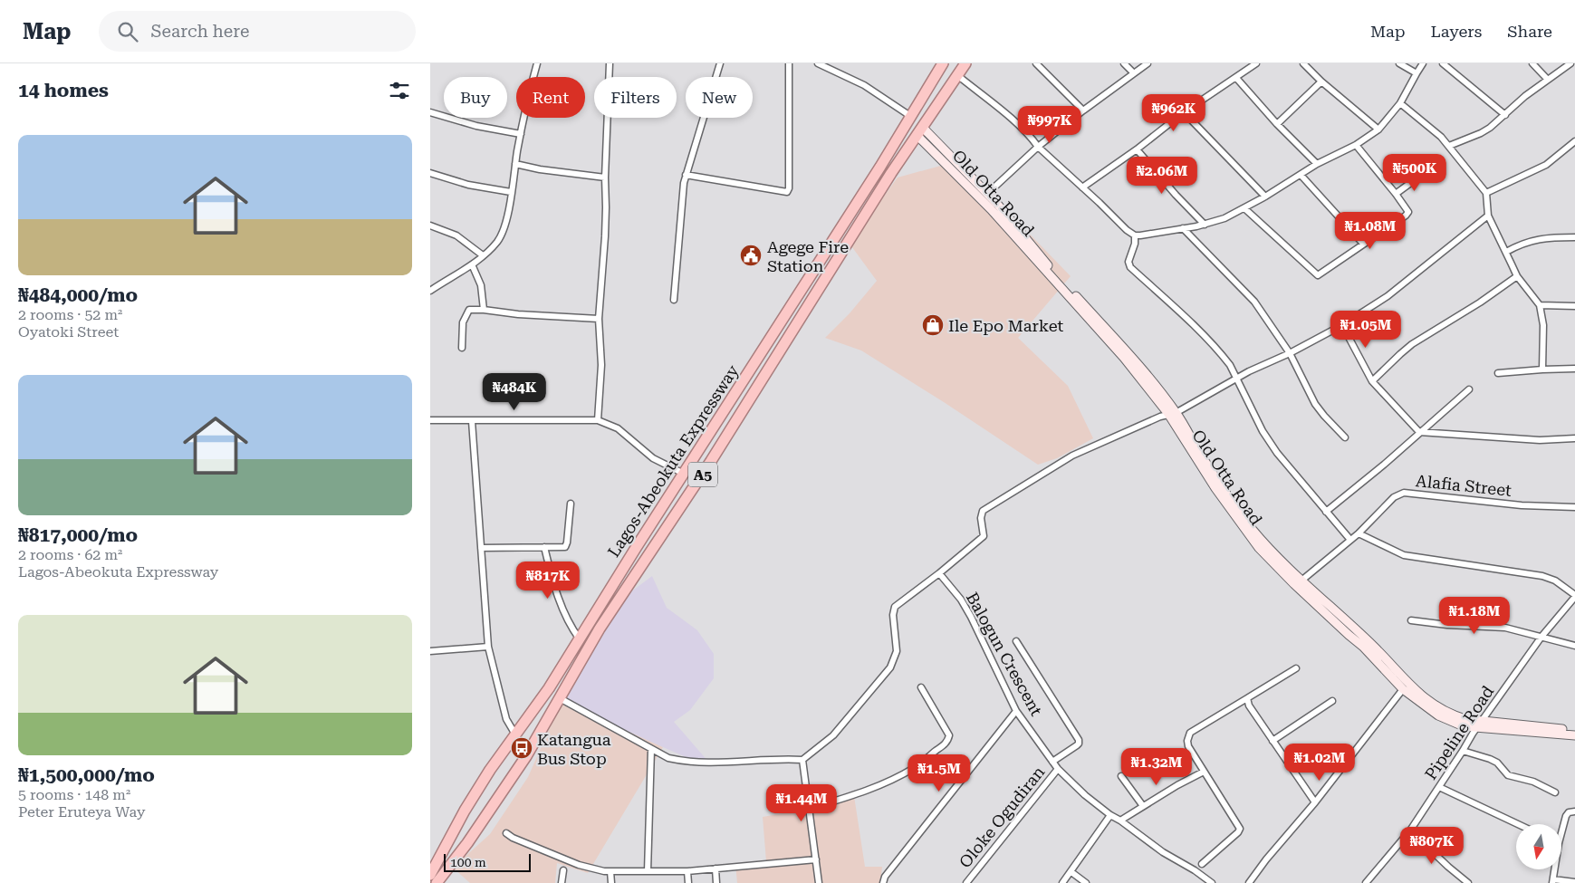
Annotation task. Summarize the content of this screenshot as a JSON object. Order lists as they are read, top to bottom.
{
  "streets": {
    "highway": ["Lagos-Abeokuta Expressway", "A5"],
    "main road": ["Old Otta Road"],
    "street": [
      "Alafia Street",
      "Balogun Crescent",
      "Pipeline Road",
      "Oloke Ogudiran"
    ]
  },
  "crossings": [
    ["Old Otta Road", "Lagos-Abeokuta Expressway"],
    ["Old Otta Road", "Alafia Street"],
    ["Old Otta Road", "Pipeline Road"],
    ["Balogun Crescent", "Oloke Ogudiran"]
  ],
  "places": {
    "public building": ["Agege Fire Station"],
    "shop": ["Ile Epo Market"],
    "bus stop": ["Katangua Bus Stop"]
  },
  "scale_bar": "100 m",
  "north": "bottom",
  "page": {
    "header": "Map",
    "search": "Search here",
    "nav": ["Map", "Layers", "Share"],
    "heading": "14 homes",
    "chip": [
      "Buy",
      "Rent",
      "Filters",
      "New"
    ],
    "price": [
      "₦962K",
      "₦997K",
      "₦500K",
      "₦2.06M",
      "₦1.08M",
      "₦1.05M",
      "₦484K",
      "₦817K",
      "₦1.18M",
      "₦1.02M",
      "₦1.32M",
      "₦1.5M",
      "₦1.44M",
      "₦807K"
    ],
    "list": [
      {
        "name": "₦484,000/mo",
        "note": "2 rooms · 52 m² · Oyatoki Street"
      },
      {
        "name": "₦817,000/mo",
        "note": "2 rooms · 62 m² · Lagos-Abeokuta Expressway"
      },
      {
        "name": "₦1,500,000/mo",
        "note": "5 rooms · 148 m² · Peter Eruteya Way"
      }
    ],
    "scale": "100 m"
  }
}
